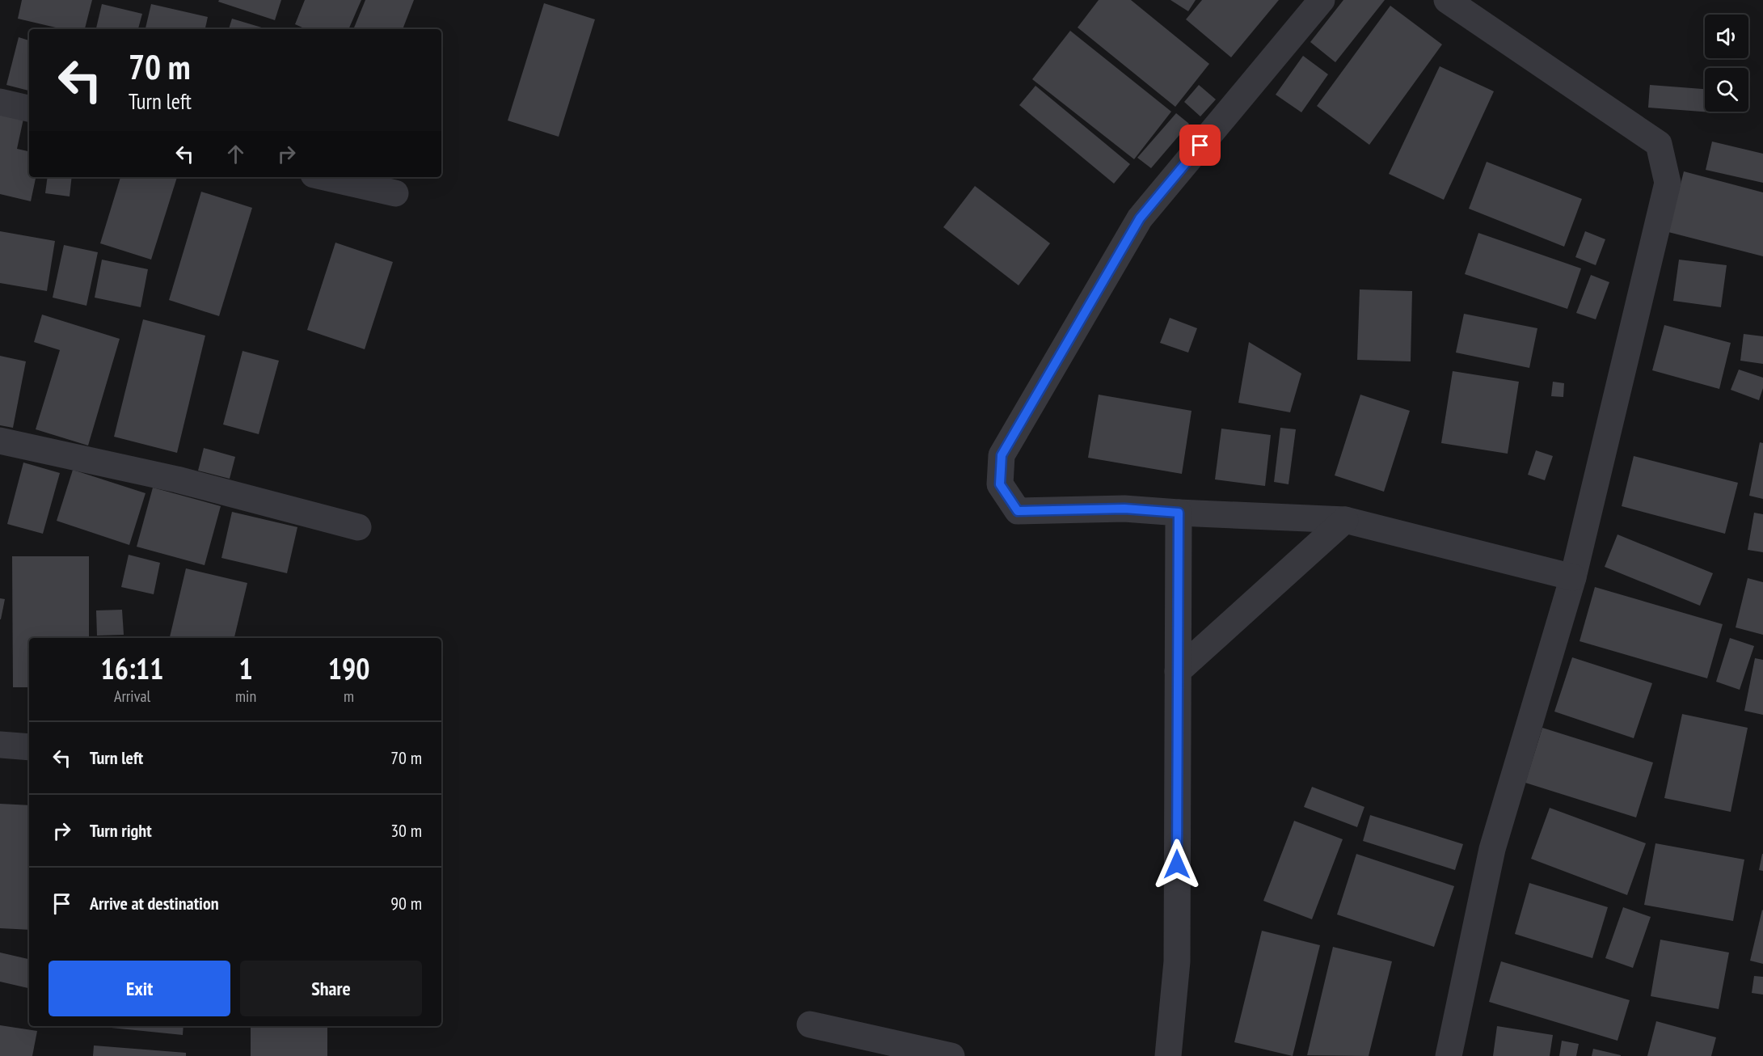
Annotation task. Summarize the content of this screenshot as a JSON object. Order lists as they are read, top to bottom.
{
  "page": {
    "turn": ["70 m", "Turn left"],
    "eta": [
      "16:11",
      "Arrival",
      "1",
      "min",
      "190",
      "m"
    ],
    "list": [
      {
        "name": "Turn left",
        "value": "70 m"
      },
      {
        "name": "Turn right",
        "value": "30 m"
      },
      {
        "name": "Arrive at destination",
        "value": "90 m"
      }
    ],
    "buttons": ["Exit", "Share"]
  }
}
